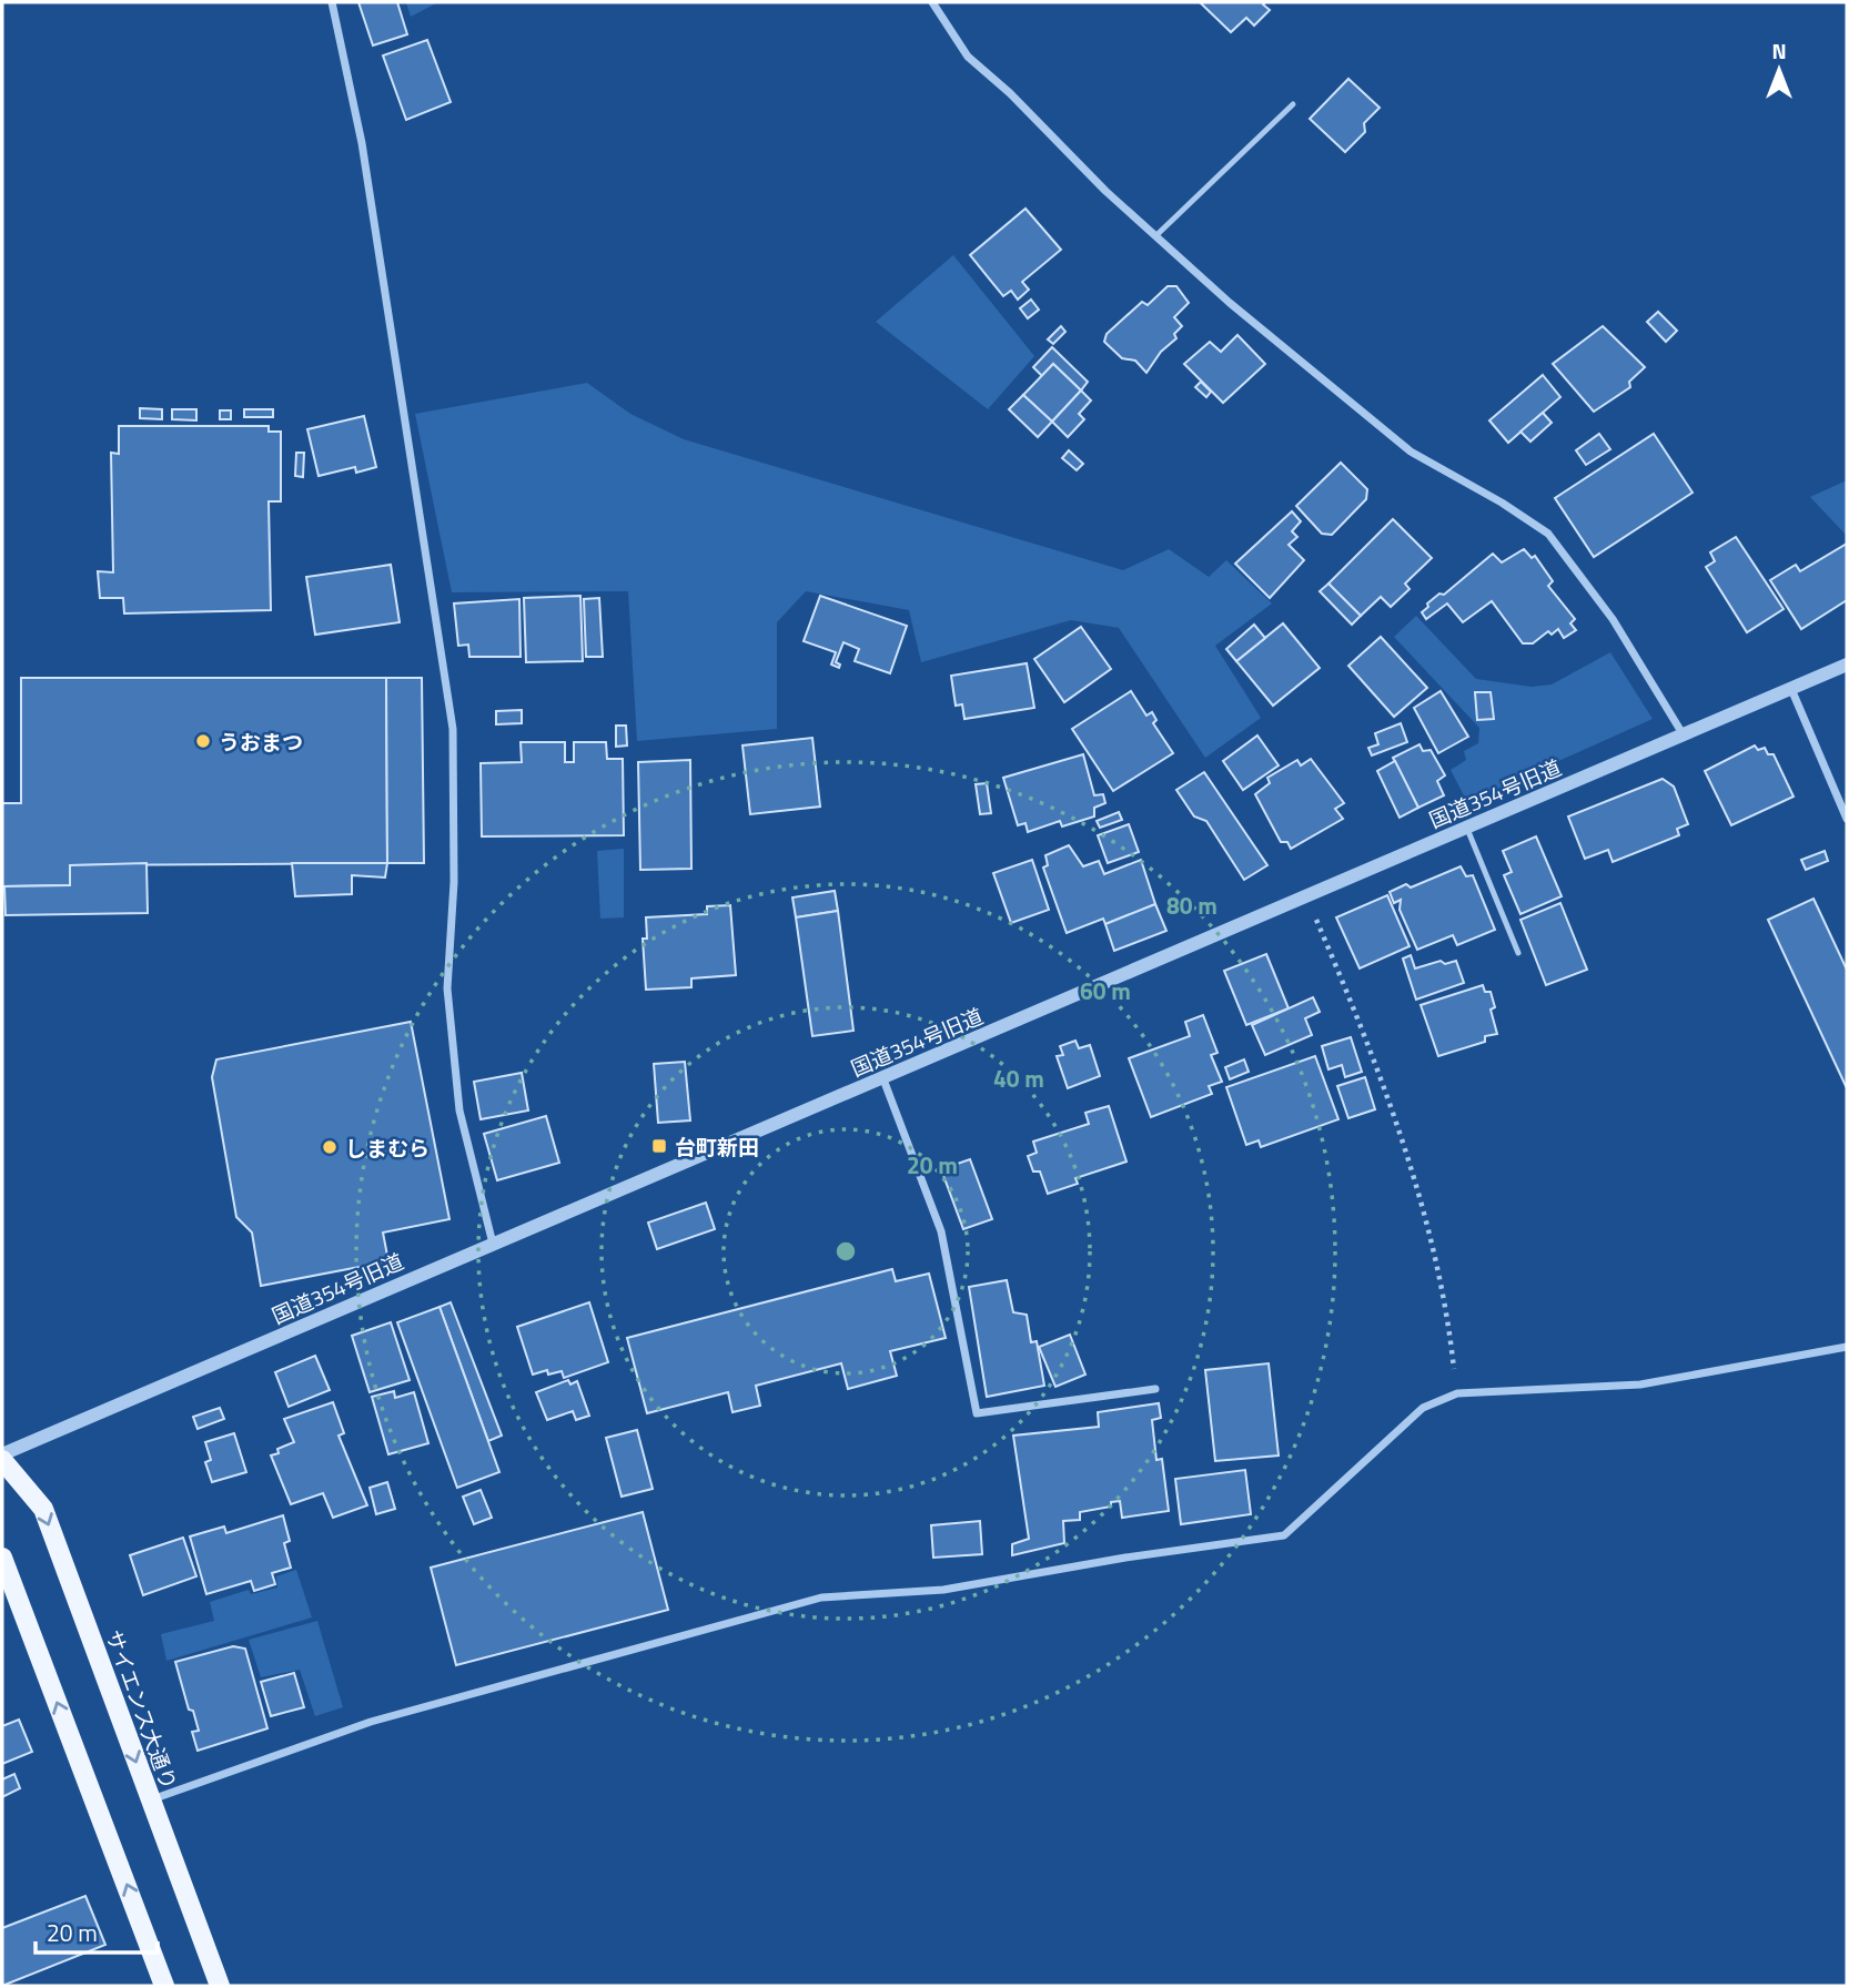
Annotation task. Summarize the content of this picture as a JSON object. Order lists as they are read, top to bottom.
{
  "streets": {
    "main road": ["サイエンス大通り"],
    "street": ["国道354号旧道"]
  },
  "places": {
    "other": ["うおまつ", "しまむら"],
    "transit": ["台町新田"]
  },
  "scale_bar": "20 m",
  "north": "top",
  "rings": [
    "80 m",
    "60 m",
    "40 m",
    "20 m"
  ]
}
